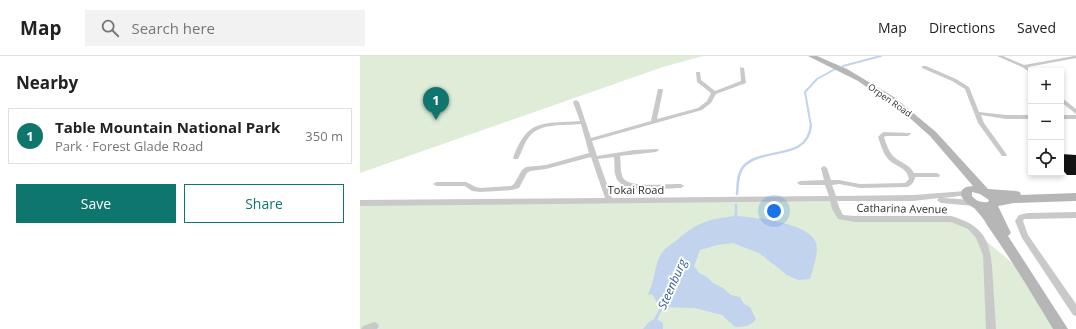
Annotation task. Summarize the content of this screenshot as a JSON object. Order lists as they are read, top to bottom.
{
  "streets": {
    "main road": ["Orpen Road"],
    "street": ["Tokai Road", "Catharina Avenue"]
  },
  "crossings": [
    ["Orpen Road", "Tokai Road"],
    ["Tokai Road", "Catharina Avenue"]
  ],
  "water": ["Steenburg"],
  "page": {
    "header": "Map",
    "search": "Search here",
    "nav": ["Map", "Directions", "Saved"],
    "heading": "Nearby",
    "map_buttons": ["+", "−"],
    "pins": "1",
    "list": [
      {
        "mark": "1",
        "name": "Table Mountain National Park",
        "note": "Park · Forest Glade Road",
        "value": "350 m"
      }
    ],
    "buttons": ["Save", "Share"]
  }
}
